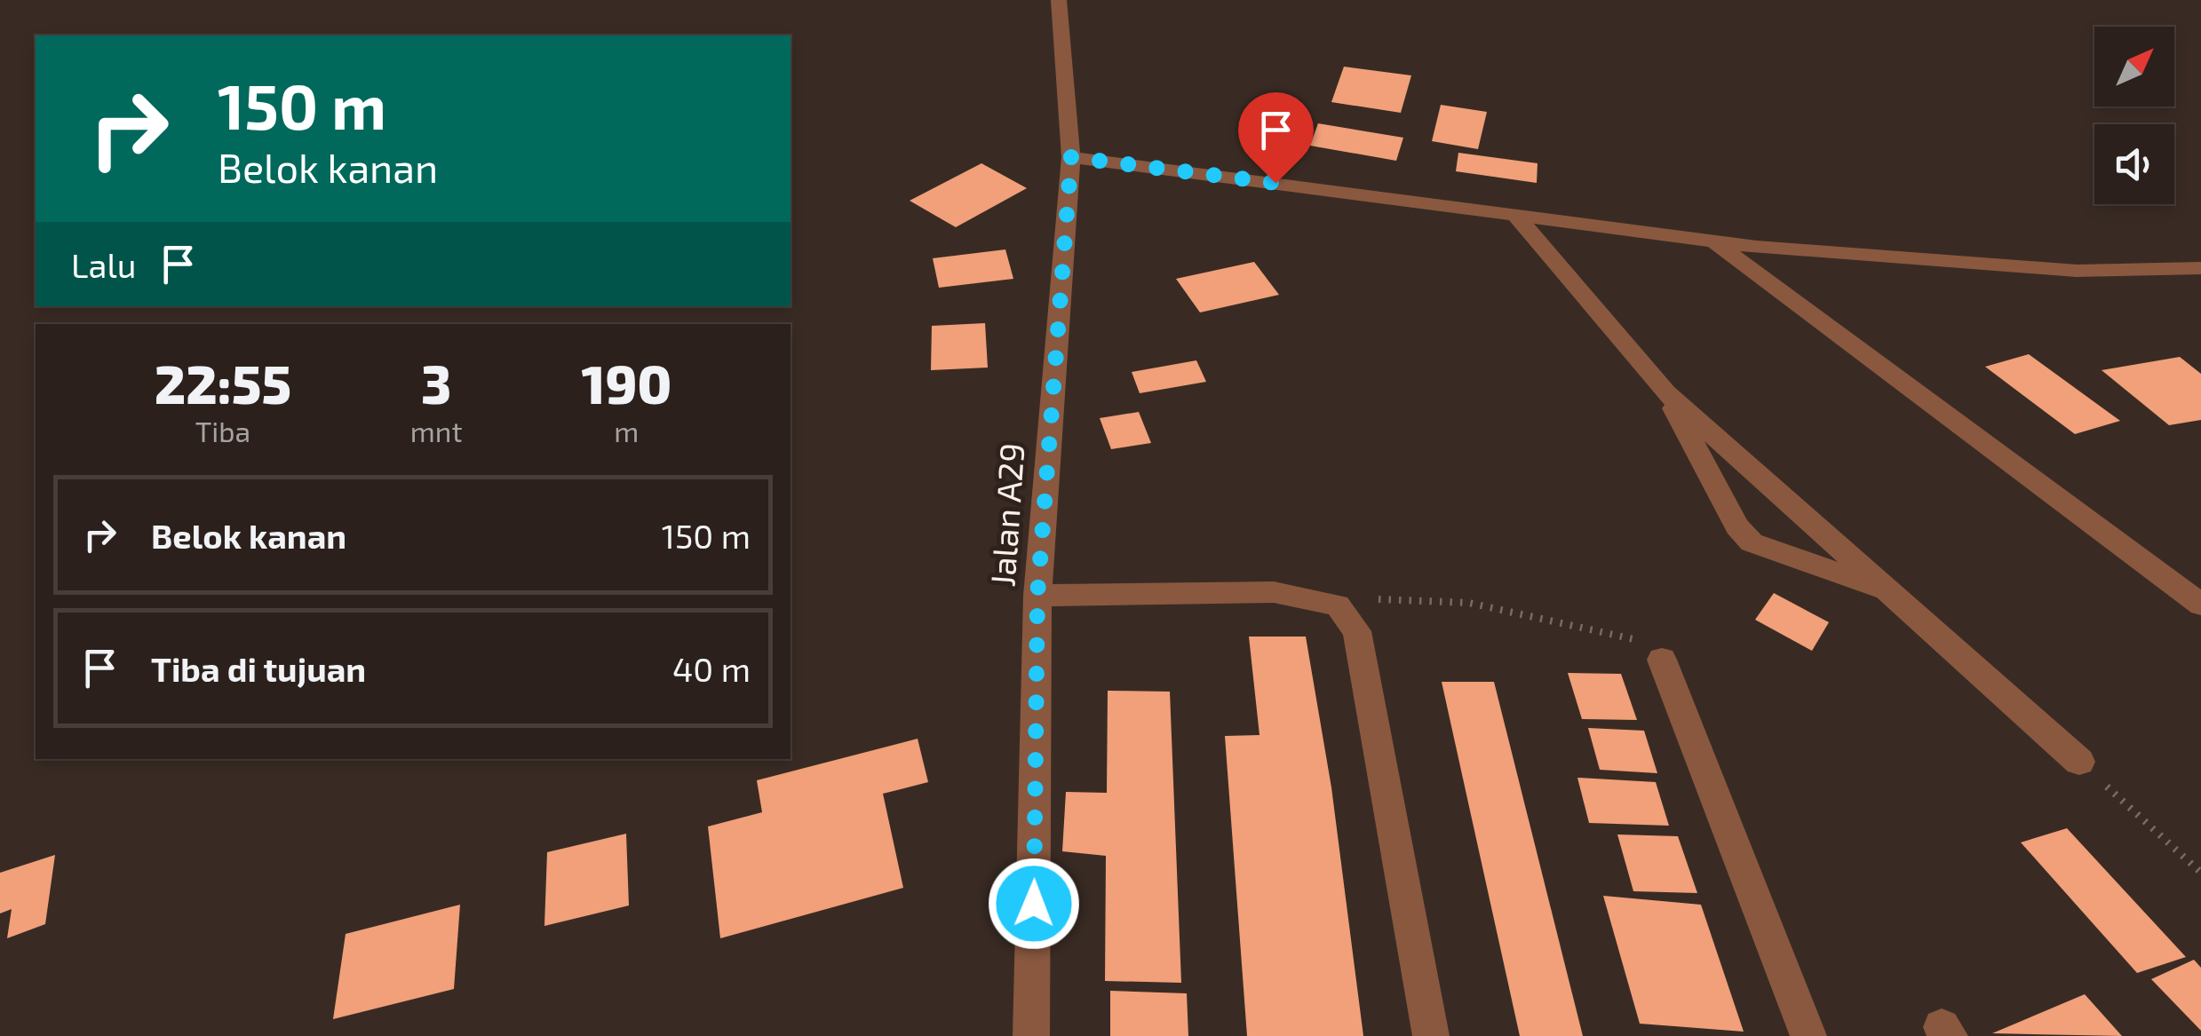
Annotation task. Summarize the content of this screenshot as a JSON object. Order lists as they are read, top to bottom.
{
  "streets": {
    "street": ["Jalan A29"]
  },
  "north": "top right",
  "page": {
    "turn": ["150 m", "Belok kanan"],
    "then": "Lalu",
    "eta": [
      "22:55",
      "Tiba",
      "3",
      "mnt",
      "190",
      "m"
    ],
    "list": [
      {
        "name": "Belok kanan",
        "value": "150 m"
      },
      {
        "name": "Tiba di tujuan",
        "value": "40 m"
      }
    ]
  }
}
